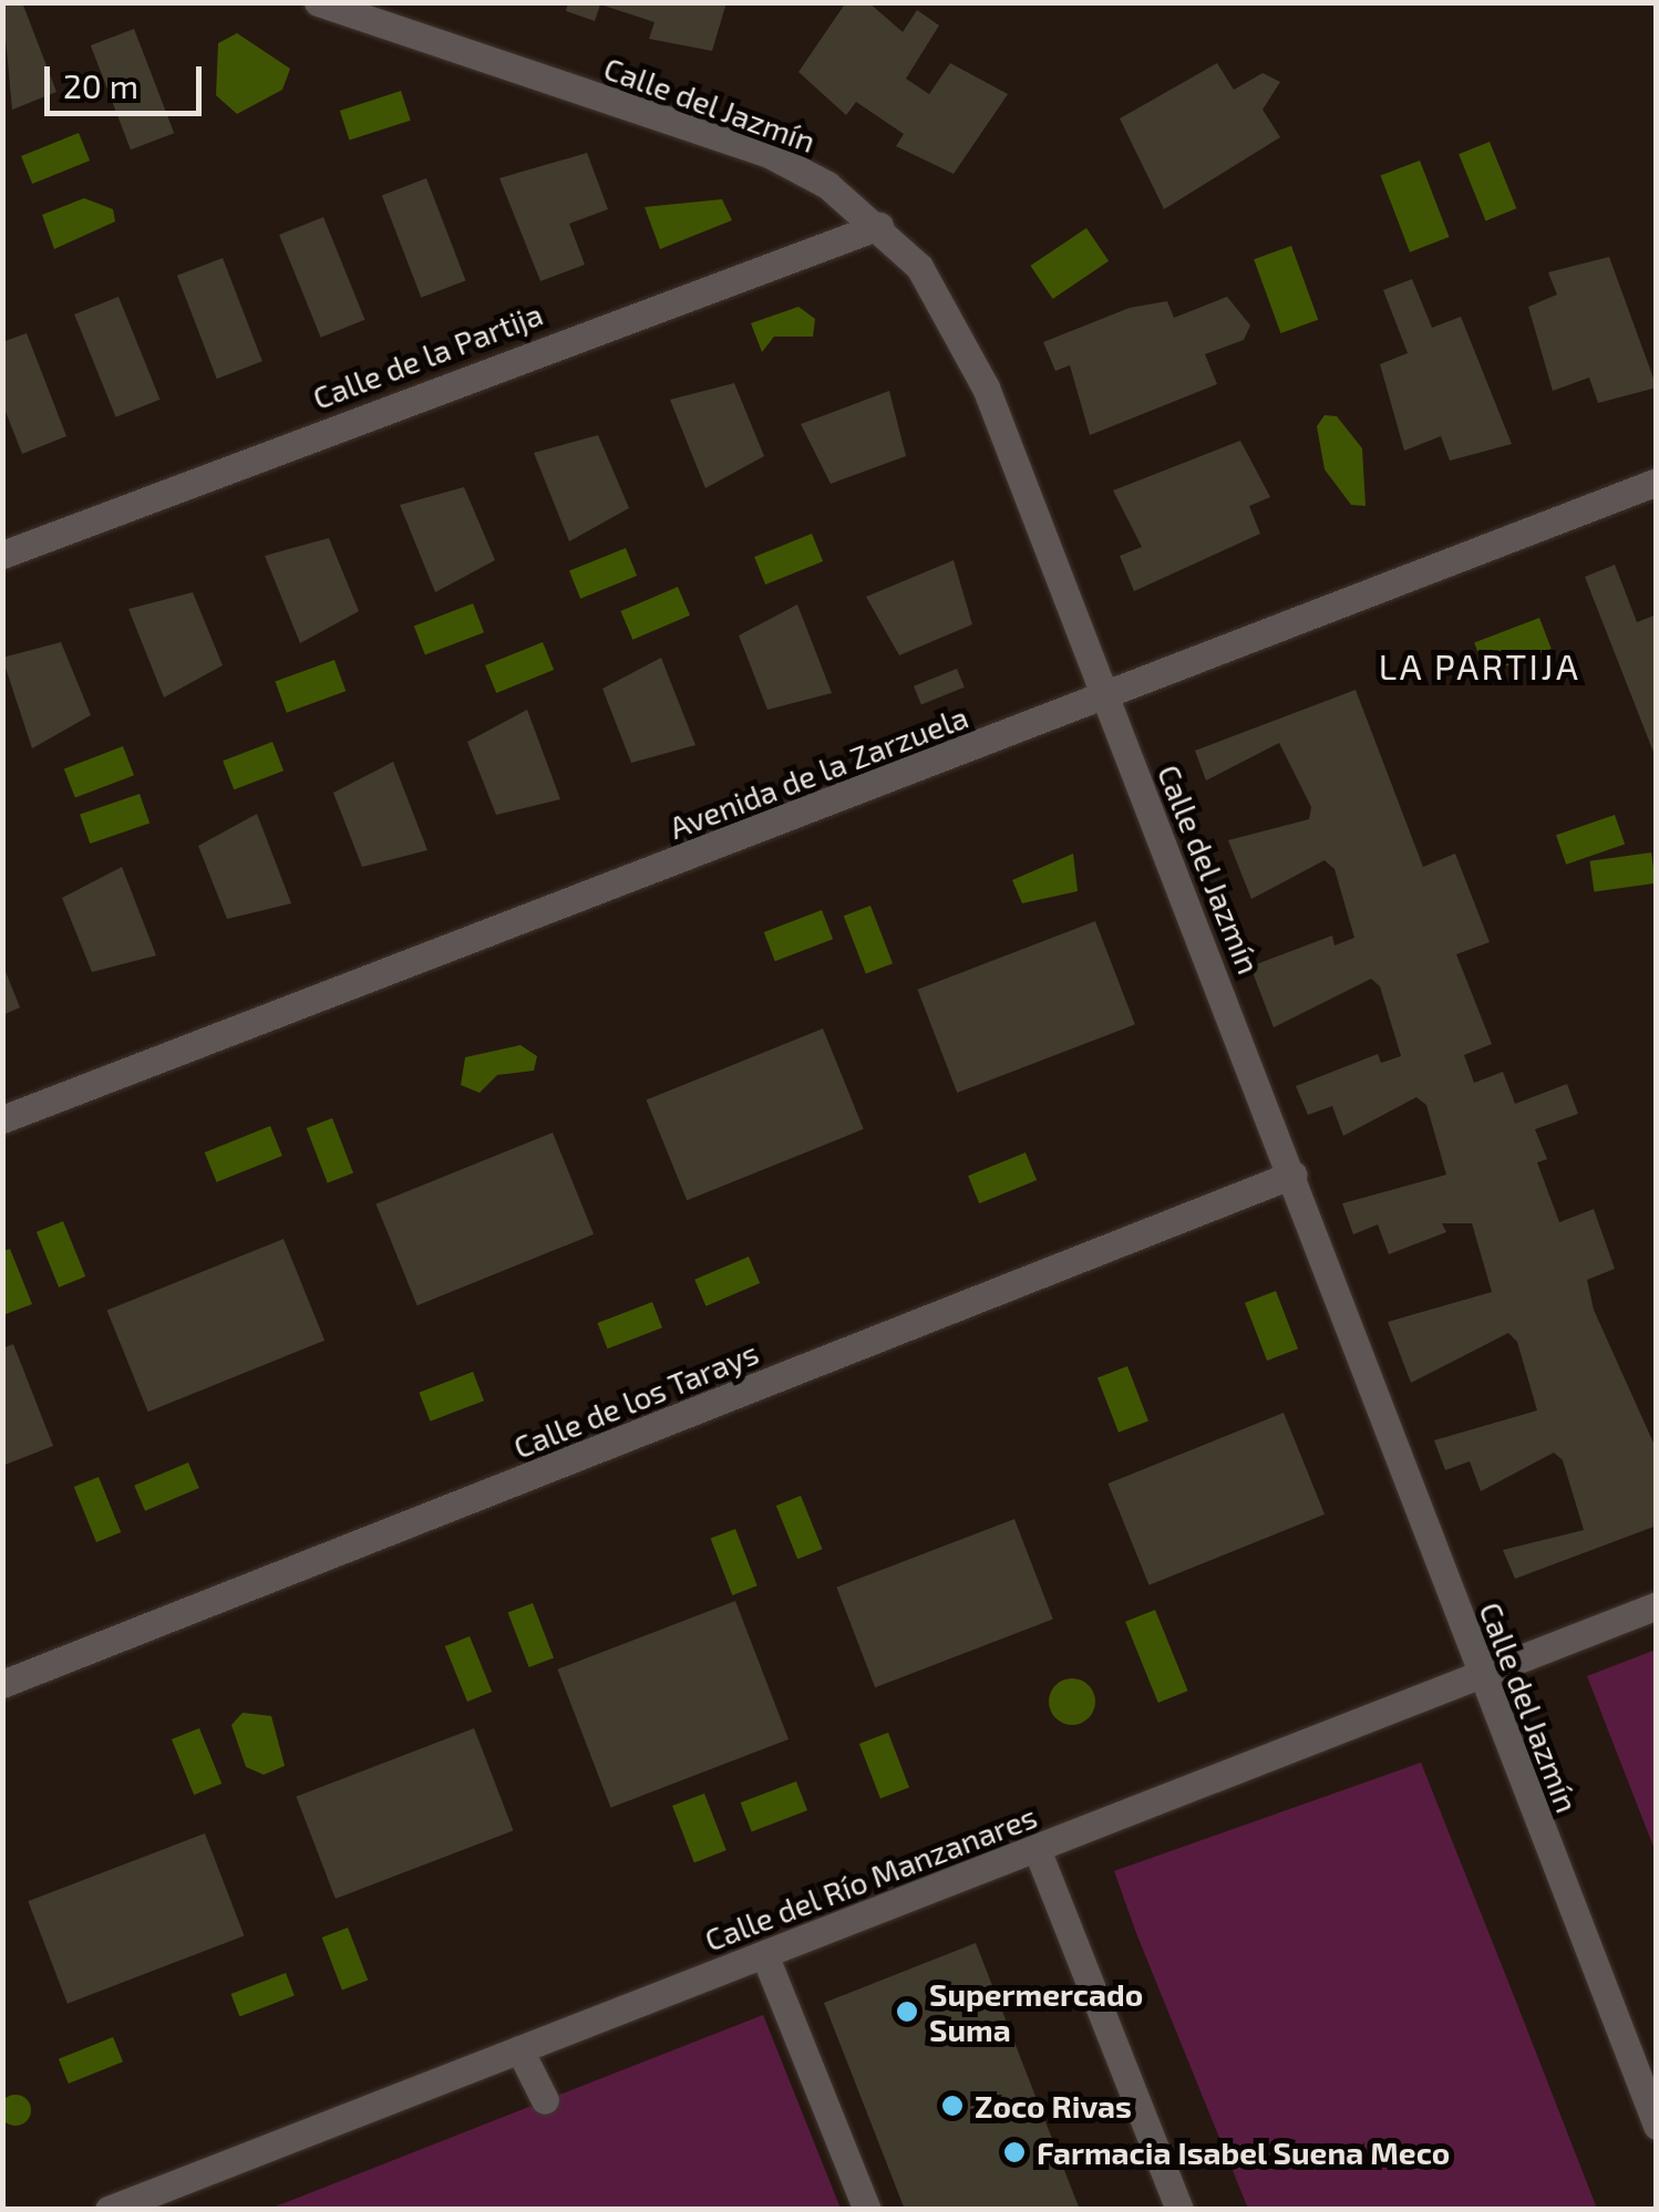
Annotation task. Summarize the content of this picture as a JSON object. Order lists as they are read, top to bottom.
{
  "streets": {
    "street": [
      "Calle del Jazmín",
      "Calle de la Partija",
      "Avenida de la Zarzuela",
      "Calle de los Tarays",
      "Calle del Río Manzanares"
    ]
  },
  "crossings": [
    ["Calle del Jazmín", "Calle de la Partija"],
    ["Calle del Jazmín", "Avenida de la Zarzuela"],
    ["Calle del Jazmín", "Calle de los Tarays"],
    ["Calle del Jazmín", "Calle del Río Manzanares"]
  ],
  "districts": ["LA PARTIJA"],
  "places": ["Supermercado Suma", "Zoco Rivas", "Farmacia Isabel Suena Meco"],
  "scale_bar": "20 m"
}
